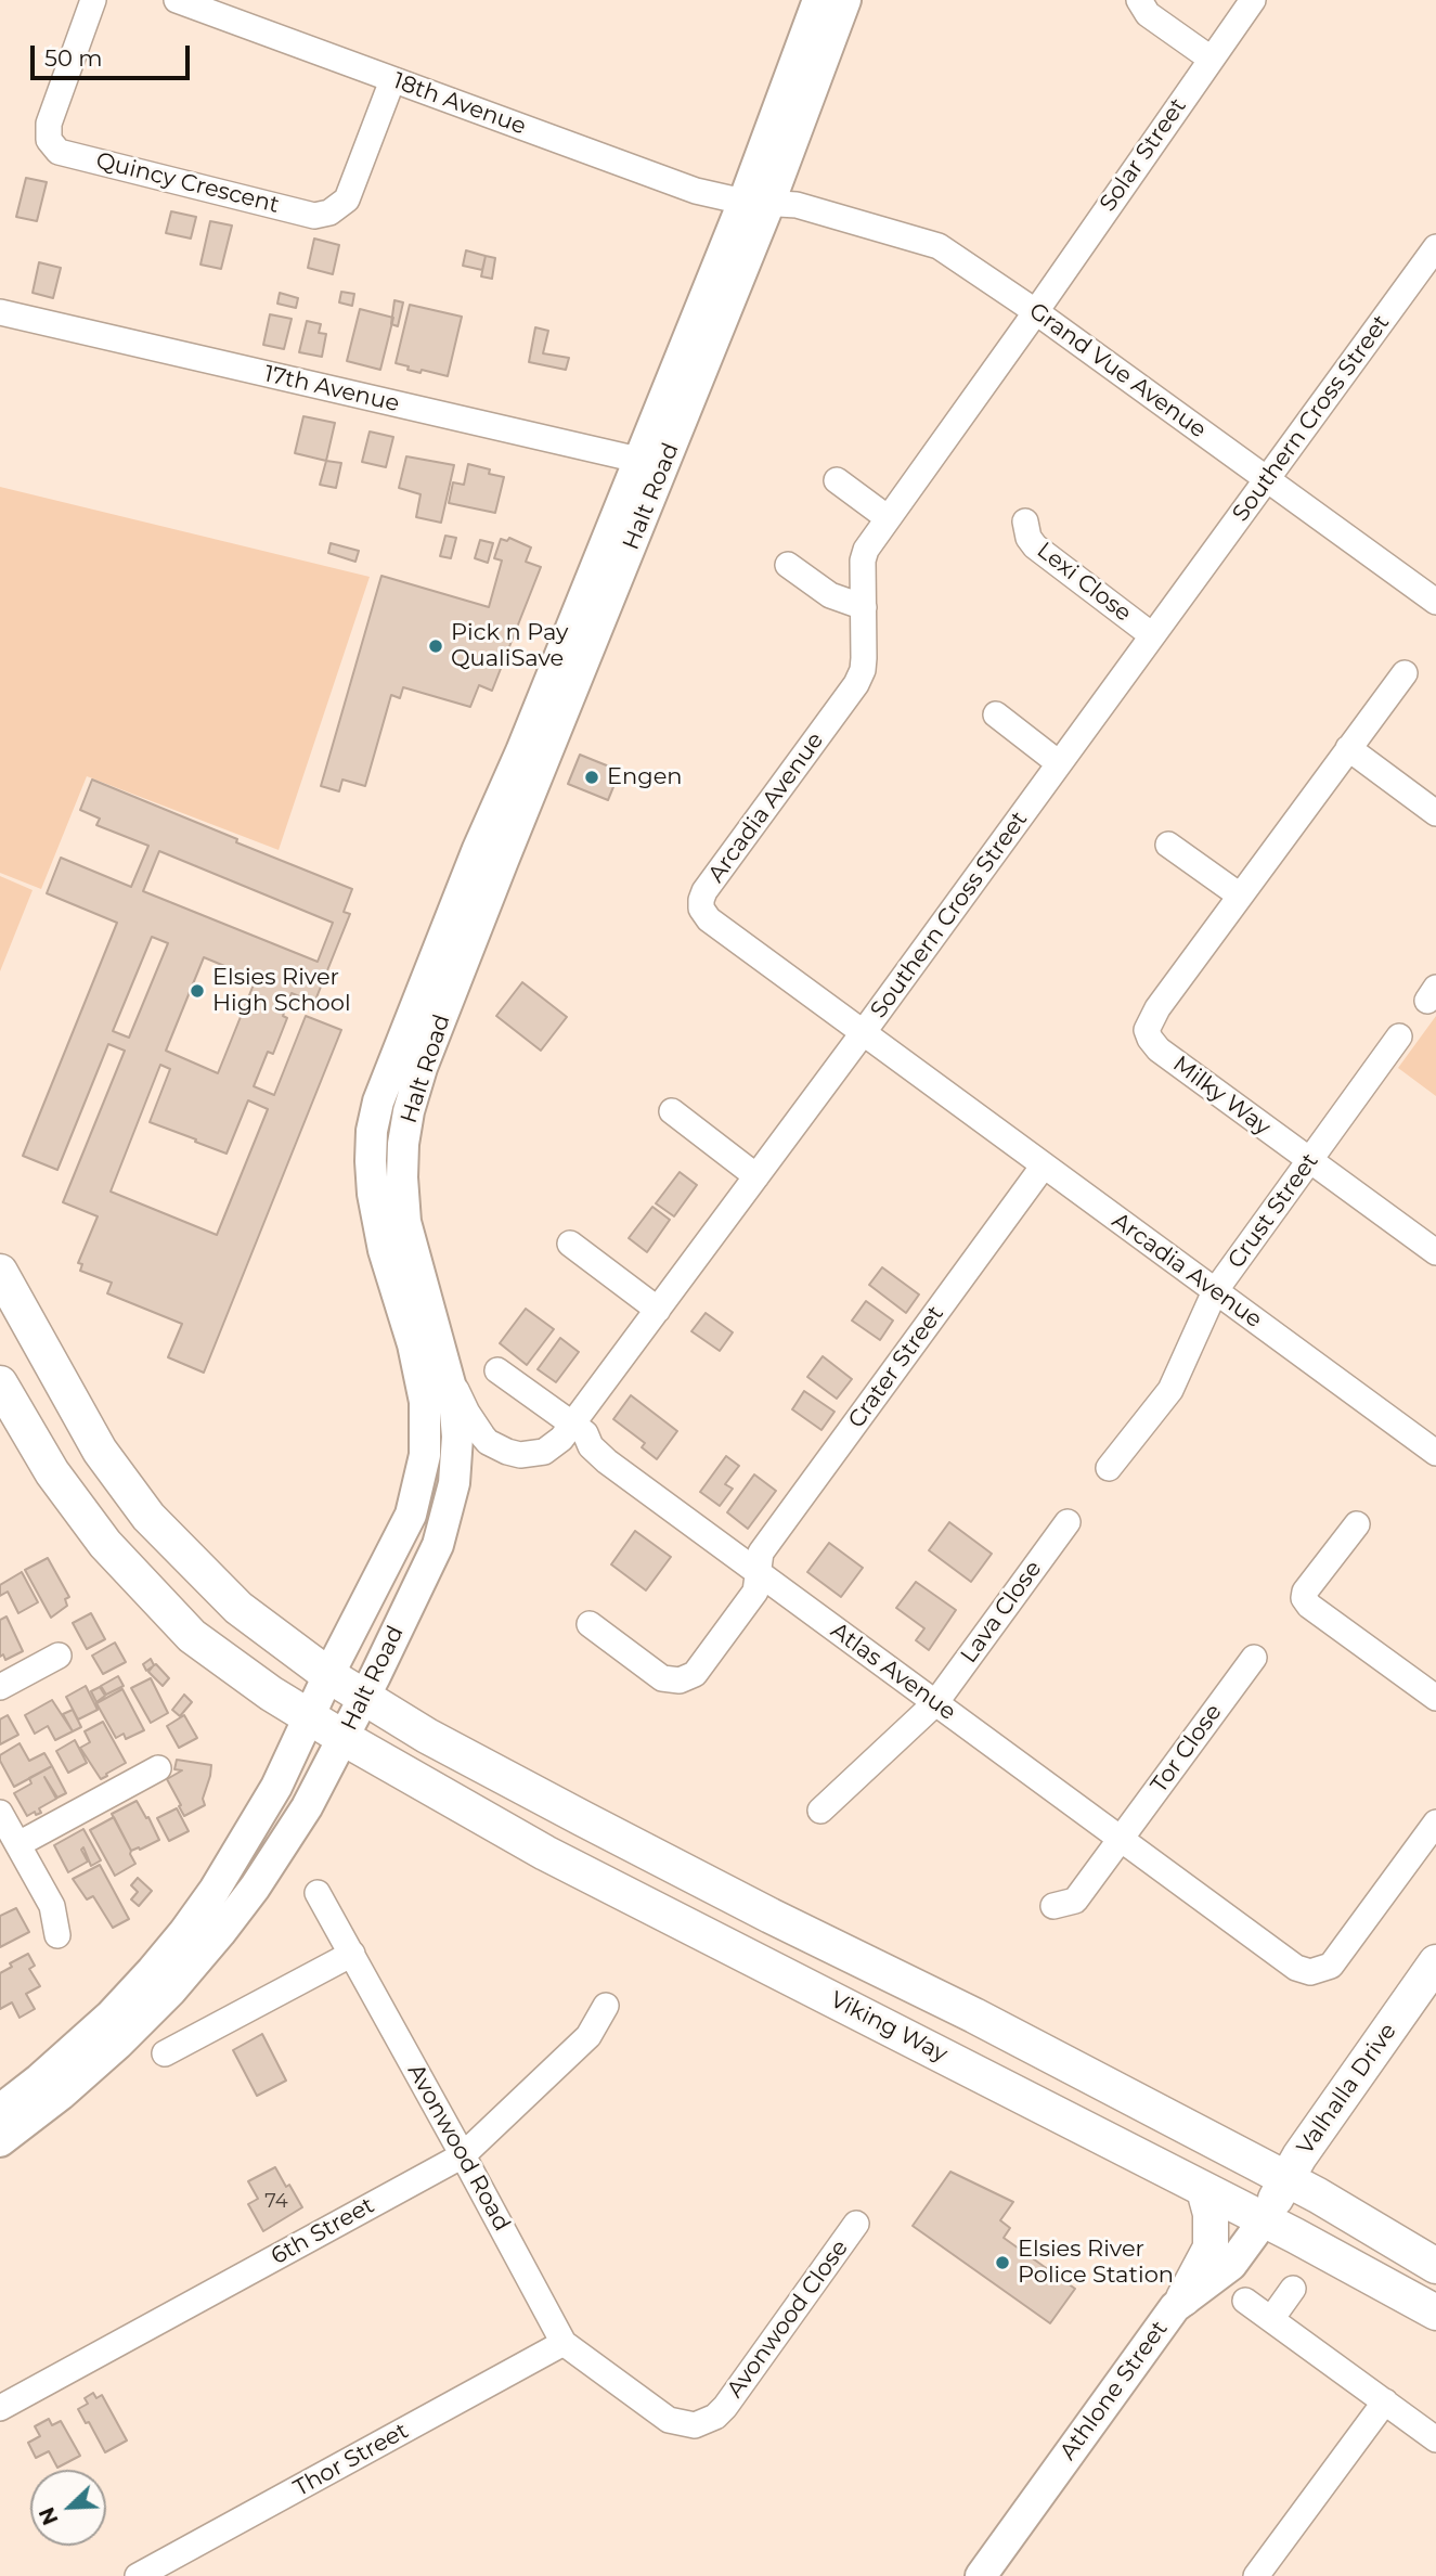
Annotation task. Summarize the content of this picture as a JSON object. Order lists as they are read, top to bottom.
{
  "streets": {
    "main road": ["Viking Way", "Valhalla Drive"],
    "street": [
      "18th Avenue",
      "Solar Street",
      "Quincy Crescent",
      "Grand Vue Avenue",
      "17th Avenue",
      "Southern Cross Street",
      "Halt Road",
      "Lexi Close",
      "Arcadia Avenue",
      "Milky Way",
      "Crust Street",
      "Crater Street",
      "Lava Close",
      "Atlas Avenue",
      "Tor Close",
      "Avonwood Road",
      "6th Street",
      "Avonwood Close",
      "Athlone Street",
      "Thor Street"
    ]
  },
  "crossings": [
    ["18th Avenue", "Quincy Crescent"],
    ["18th Avenue", "Grand Vue Avenue"],
    ["18th Avenue", "Halt Road"],
    ["Solar Street", "Grand Vue Avenue"],
    ["Solar Street", "Arcadia Avenue"],
    ["Grand Vue Avenue", "Southern Cross Street"],
    ["Grand Vue Avenue", "Halt Road"],
    ["Grand Vue Avenue", "Arcadia Avenue"],
    ["17th Avenue", "Halt Road"],
    ["Southern Cross Street", "Halt Road"],
    ["Southern Cross Street", "Lexi Close"],
    ["Southern Cross Street", "Arcadia Avenue"],
    ["Southern Cross Street", "Atlas Avenue"],
    ["Halt Road", "Viking Way"],
    ["Arcadia Avenue", "Crust Street"],
    ["Arcadia Avenue", "Crater Street"],
    ["Milky Way", "Crust Street"],
    ["Crater Street", "Atlas Avenue"],
    ["Lava Close", "Atlas Avenue"],
    ["Atlas Avenue", "Tor Close"],
    ["Viking Way", "Valhalla Drive"],
    ["Viking Way", "Athlone Street"],
    ["Valhalla Drive", "Athlone Street"],
    ["Avonwood Road", "6th Street"],
    ["Avonwood Road", "Avonwood Close"],
    ["Avonwood Road", "Thor Street"],
    ["Avonwood Close", "Thor Street"]
  ],
  "places": [
    "Pick n Pay QualiSave",
    "Engen",
    "Elsies River High School",
    "Elsies River Police Station"
  ],
  "house_numbers": ["74"],
  "scale_bar": "50 m",
  "north": "bottom left"
}
